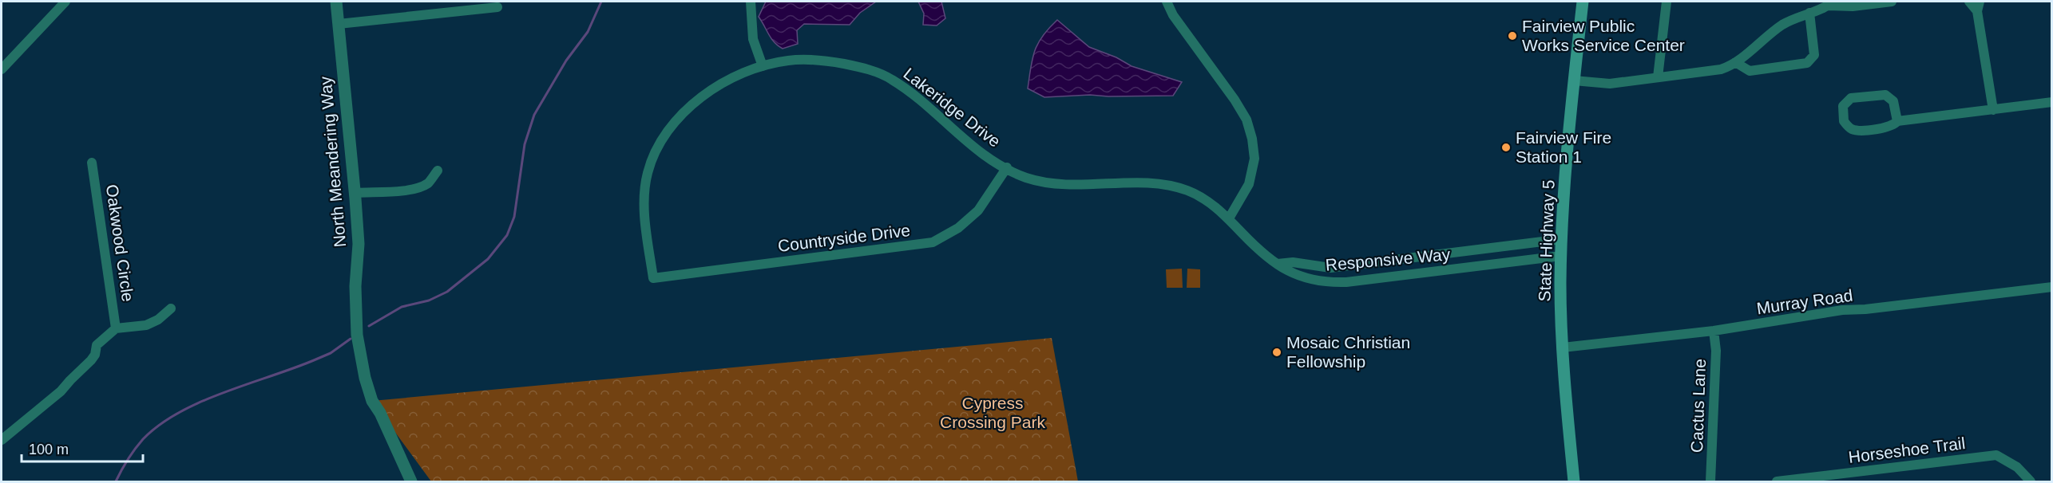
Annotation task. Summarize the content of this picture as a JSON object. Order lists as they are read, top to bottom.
{
  "streets": {
    "main road": ["State Highway 5"],
    "street": [
      "Lakeridge Drive",
      "North Meandering Way",
      "Countryside Drive",
      "Oakwood Circle",
      "Responsive Way",
      "Murray Road",
      "Cactus Lane",
      "Horseshoe Trail"
    ]
  },
  "crossings": [
    ["Lakeridge Drive", "Countryside Drive"],
    ["Lakeridge Drive", "Responsive Way"],
    ["State Highway 5", "Responsive Way"],
    ["State Highway 5", "Murray Road"],
    ["Murray Road", "Cactus Lane"]
  ],
  "parks": ["Cypress Crossing Park"],
  "places": ["Fairview Public Works Service Center", "Fairview Fire Station 1", "Mosaic Christian Fellowship"],
  "scale_bar": "100 m"
}
